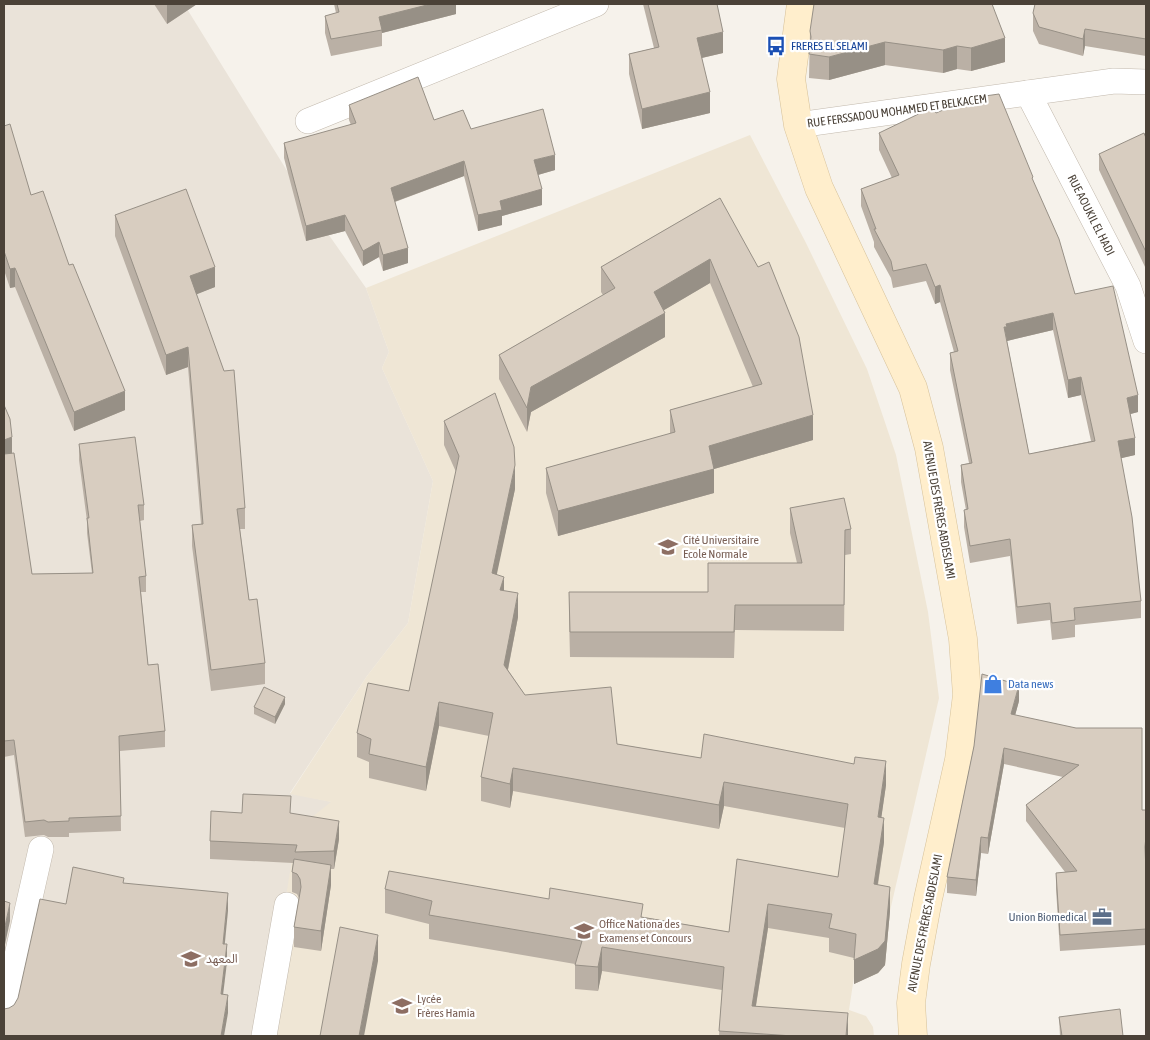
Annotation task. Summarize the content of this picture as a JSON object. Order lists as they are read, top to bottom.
{
  "streets": {
    "main road": ["AVENUE DES FRÈRES ABDESLAMI"],
    "street": ["RUE FERSSADOU MOHAMED ET BELKACEM", "RUE AOUKIL EL HADI"]
  },
  "crossings": [
    ["RUE FERSSADOU MOHAMED ET BELKACEM", "RUE AOUKIL EL HADI"],
    ["RUE FERSSADOU MOHAMED ET BELKACEM", "AVENUE DES FRÈRES ABDESLAMI"]
  ],
  "places": {
    "bus stop": ["FRERES EL SELAMI"],
    "school or university": [
      "Cité Universitaire Ecole Normale",
      "Office Nationa des Examens et Concours",
      "المعهد",
      "Lycée Frères Hamia"
    ],
    "shop": ["Data news"],
    "office": ["Union Biomedical"]
  }
}
